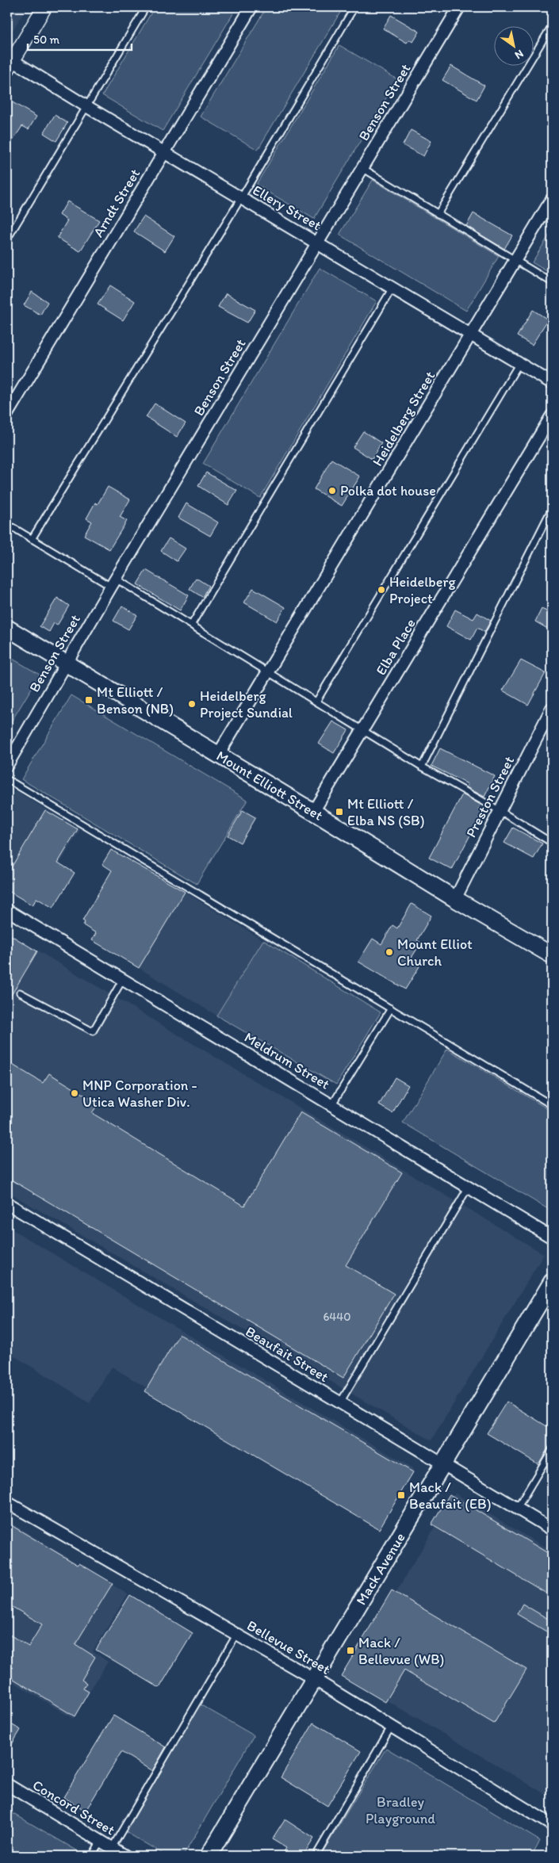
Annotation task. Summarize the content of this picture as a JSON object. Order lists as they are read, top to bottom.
{
  "streets": {
    "main road": ["Mount Elliott Street", "Mack Avenue"],
    "street": [
      "Benson Street",
      "Arndt Street",
      "Ellery Street",
      "Heidelberg Street",
      "Elba Place",
      "Preston Street",
      "Meldrum Street",
      "Beaufait Street",
      "Bellevue Street",
      "Concord Street"
    ]
  },
  "crossings": [
    ["Benson Street", "Ellery Street"],
    ["Benson Street", "Mount Elliott Street"],
    ["Arndt Street", "Ellery Street"],
    ["Ellery Street", "Heidelberg Street"],
    ["Heidelberg Street", "Mount Elliott Street"],
    ["Elba Place", "Mount Elliott Street"],
    ["Mount Elliott Street", "Preston Street"],
    ["Beaufait Street", "Mack Avenue"],
    ["Mack Avenue", "Bellevue Street"]
  ],
  "parks": ["Bradley Playground"],
  "places": {
    "other": [
      "Polka dot house",
      "Heidelberg Project",
      "Heidelberg Project Sundial",
      "Mount Elliot Church",
      "MNP Corporation - Utica Washer Div."
    ],
    "transit": [
      "Mt Elliott / Benson (NB)",
      "Mt Elliott / Elba NS (SB)",
      "Mack / Beaufait (EB)",
      "Mack / Bellevue (WB)"
    ]
  },
  "house_numbers": ["6440"],
  "scale_bar": "50 m",
  "north": "bottom right"
}
